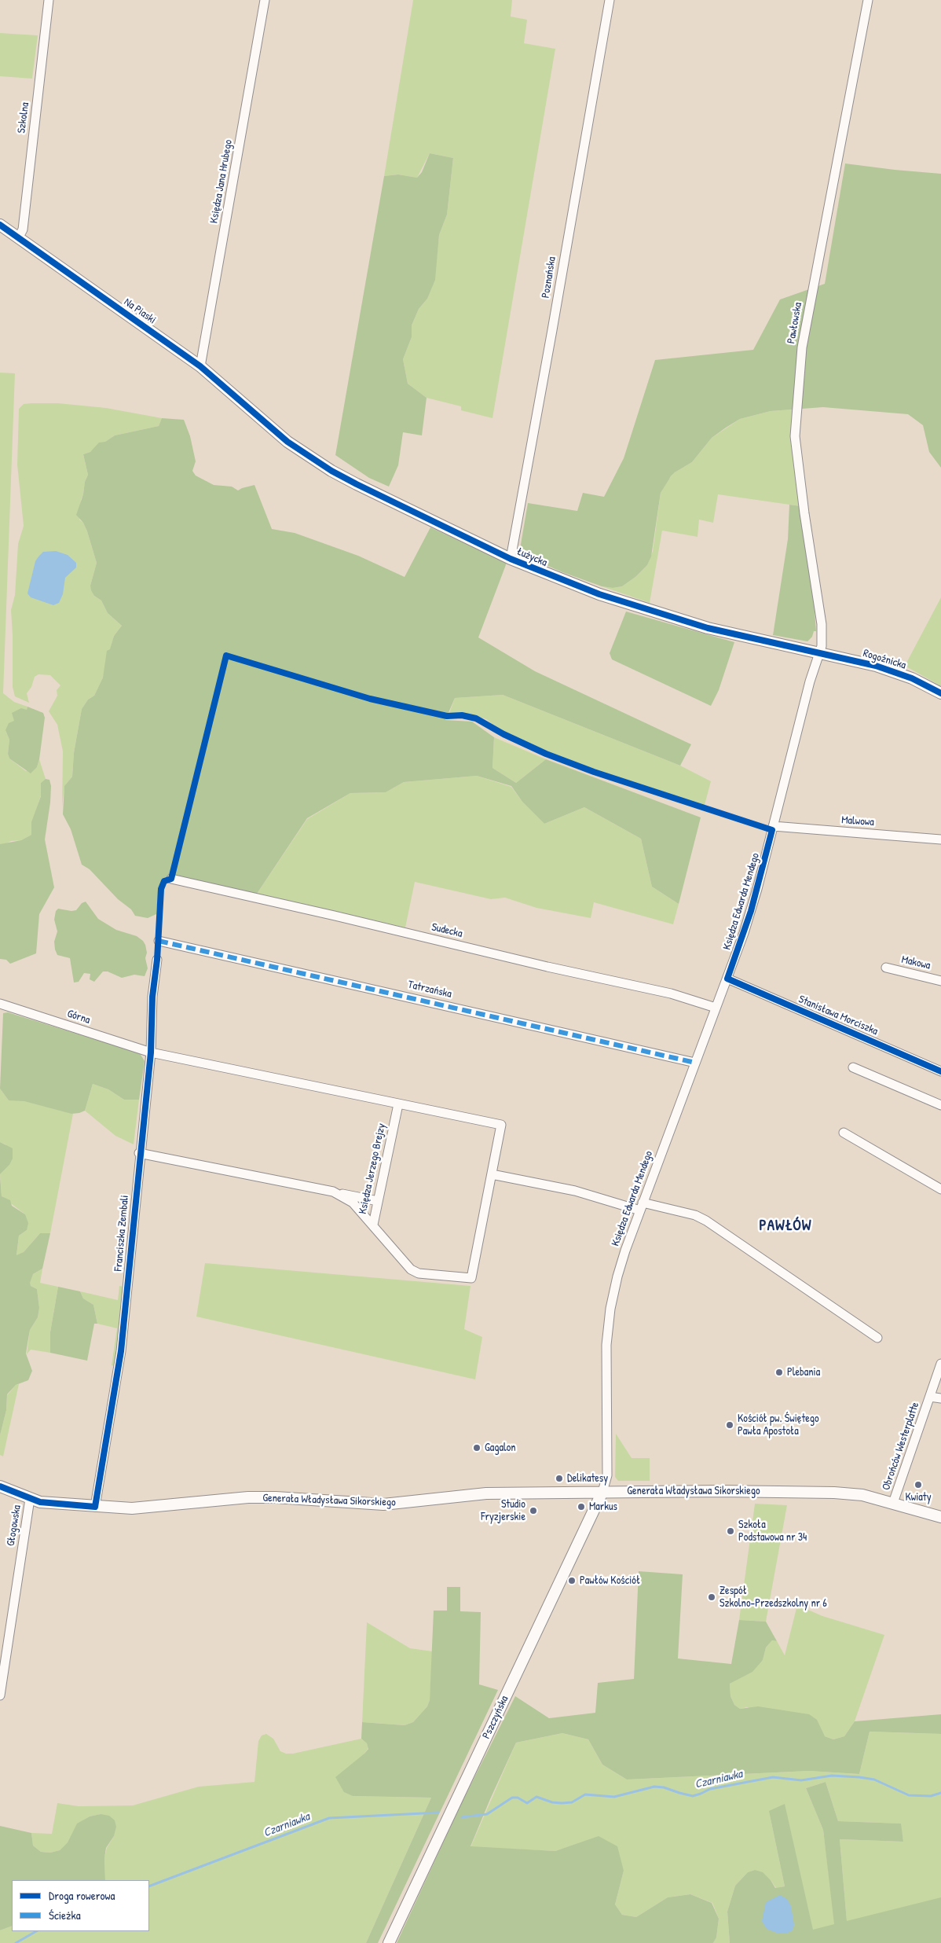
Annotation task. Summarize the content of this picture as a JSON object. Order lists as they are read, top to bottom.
{
  "streets": {
    "street": [
      "Szkolna",
      "Księdza Jana Hrubego",
      "Poznańska",
      "Na Piaski",
      "Pawłowska",
      "Łużycka",
      "Rogoźnicka",
      "Malwowa",
      "Księdza Edwarda Mendego",
      "Sudecka",
      "Makowa",
      "Tatrzańska",
      "Stanisława Morciszka",
      "Górna",
      "Księdza Jerzego Brejzy",
      "Franciszka Zembali",
      "Obrońców Westerplatte",
      "Generała Władysława Sikorskiego",
      "Głogowska",
      "Pszczyńska"
    ]
  },
  "crossings": [
    ["Szkolna", "Na Piaski"],
    ["Księdza Jana Hrubego", "Na Piaski"],
    ["Poznańska", "Łużycka"],
    ["Na Piaski", "Łużycka"],
    ["Pawłowska", "Łużycka"],
    ["Pawłowska", "Rogoźnicka"],
    ["Pawłowska", "Księdza Edwarda Mendego"],
    ["Łużycka", "Rogoźnicka"],
    ["Łużycka", "Księdza Edwarda Mendego"],
    ["Rogoźnicka", "Księdza Edwarda Mendego"],
    ["Malwowa", "Księdza Edwarda Mendego"],
    ["Księdza Edwarda Mendego", "Sudecka"],
    ["Księdza Edwarda Mendego", "Tatrzańska"],
    ["Księdza Edwarda Mendego", "Stanisława Morciszka"],
    ["Księdza Edwarda Mendego", "Generała Władysława Sikorskiego"],
    ["Księdza Edwarda Mendego", "Pszczyńska"],
    ["Górna", "Księdza Jerzego Brejzy"],
    ["Górna", "Franciszka Zembali"],
    ["Księdza Jerzego Brejzy", "Franciszka Zembali"],
    ["Franciszka Zembali", "Generała Władysława Sikorskiego"],
    ["Obrońców Westerplatte", "Generała Władysława Sikorskiego"],
    ["Generała Władysława Sikorskiego", "Głogowska"],
    ["Generała Władysława Sikorskiego", "Pszczyńska"]
  ],
  "districts": ["PAWŁÓW"],
  "water": ["Czarniawka"],
  "places": [
    "Plebania",
    "Kościół pw. Świętego Pawła Apostoła",
    "Gagalon",
    "Delikatesy",
    "Kwiaty",
    "Markus",
    "Studio Fryzjerskie",
    "Szkoła Podstawowa nr 34",
    "Pawłów Kościół",
    "Zespół Szkolno-Przedszkolny nr 6"
  ],
  "legend": ["Droga rowerowa", "Ścieżka"]
}
